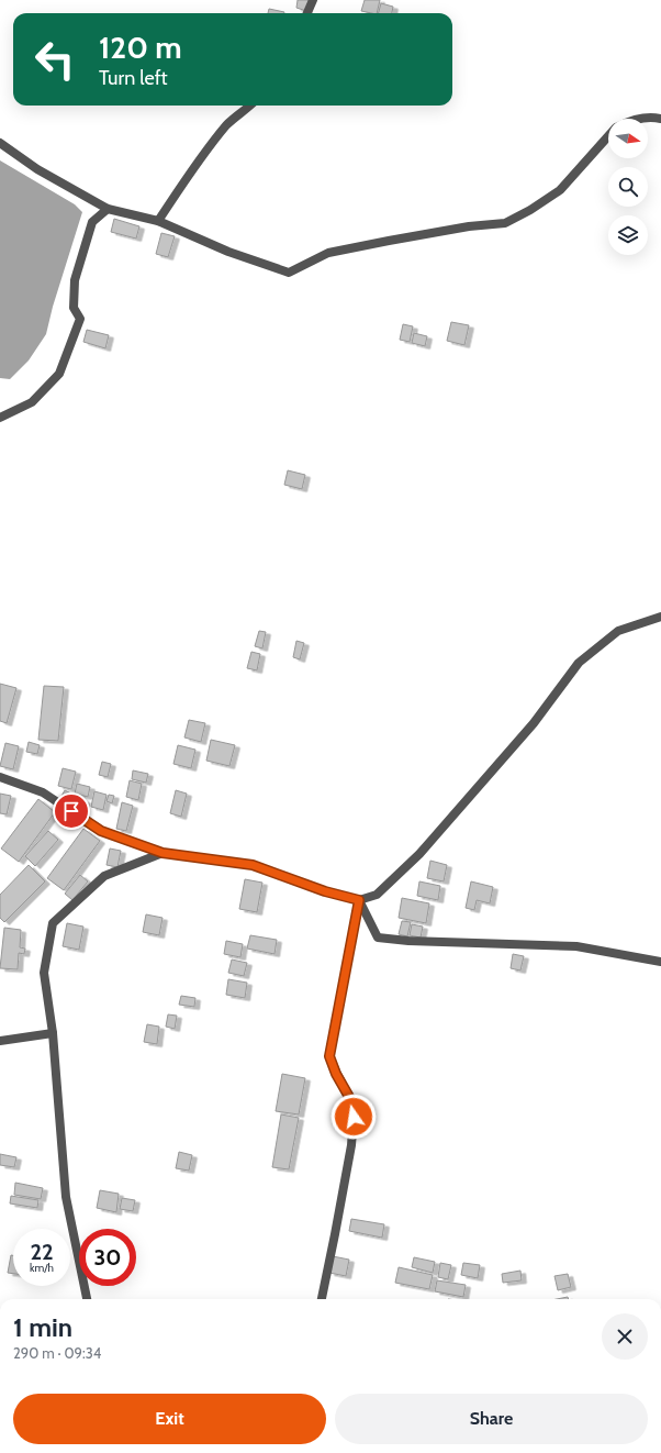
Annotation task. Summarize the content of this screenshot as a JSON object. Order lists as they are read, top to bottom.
{
  "north": "right",
  "page": {
    "turn": ["120 m", "Turn left"],
    "speed": "22 km/h",
    "limit": "30",
    "heading": ["1 min", "290 m · 09:34"],
    "buttons": ["Exit", "Share"]
  }
}
